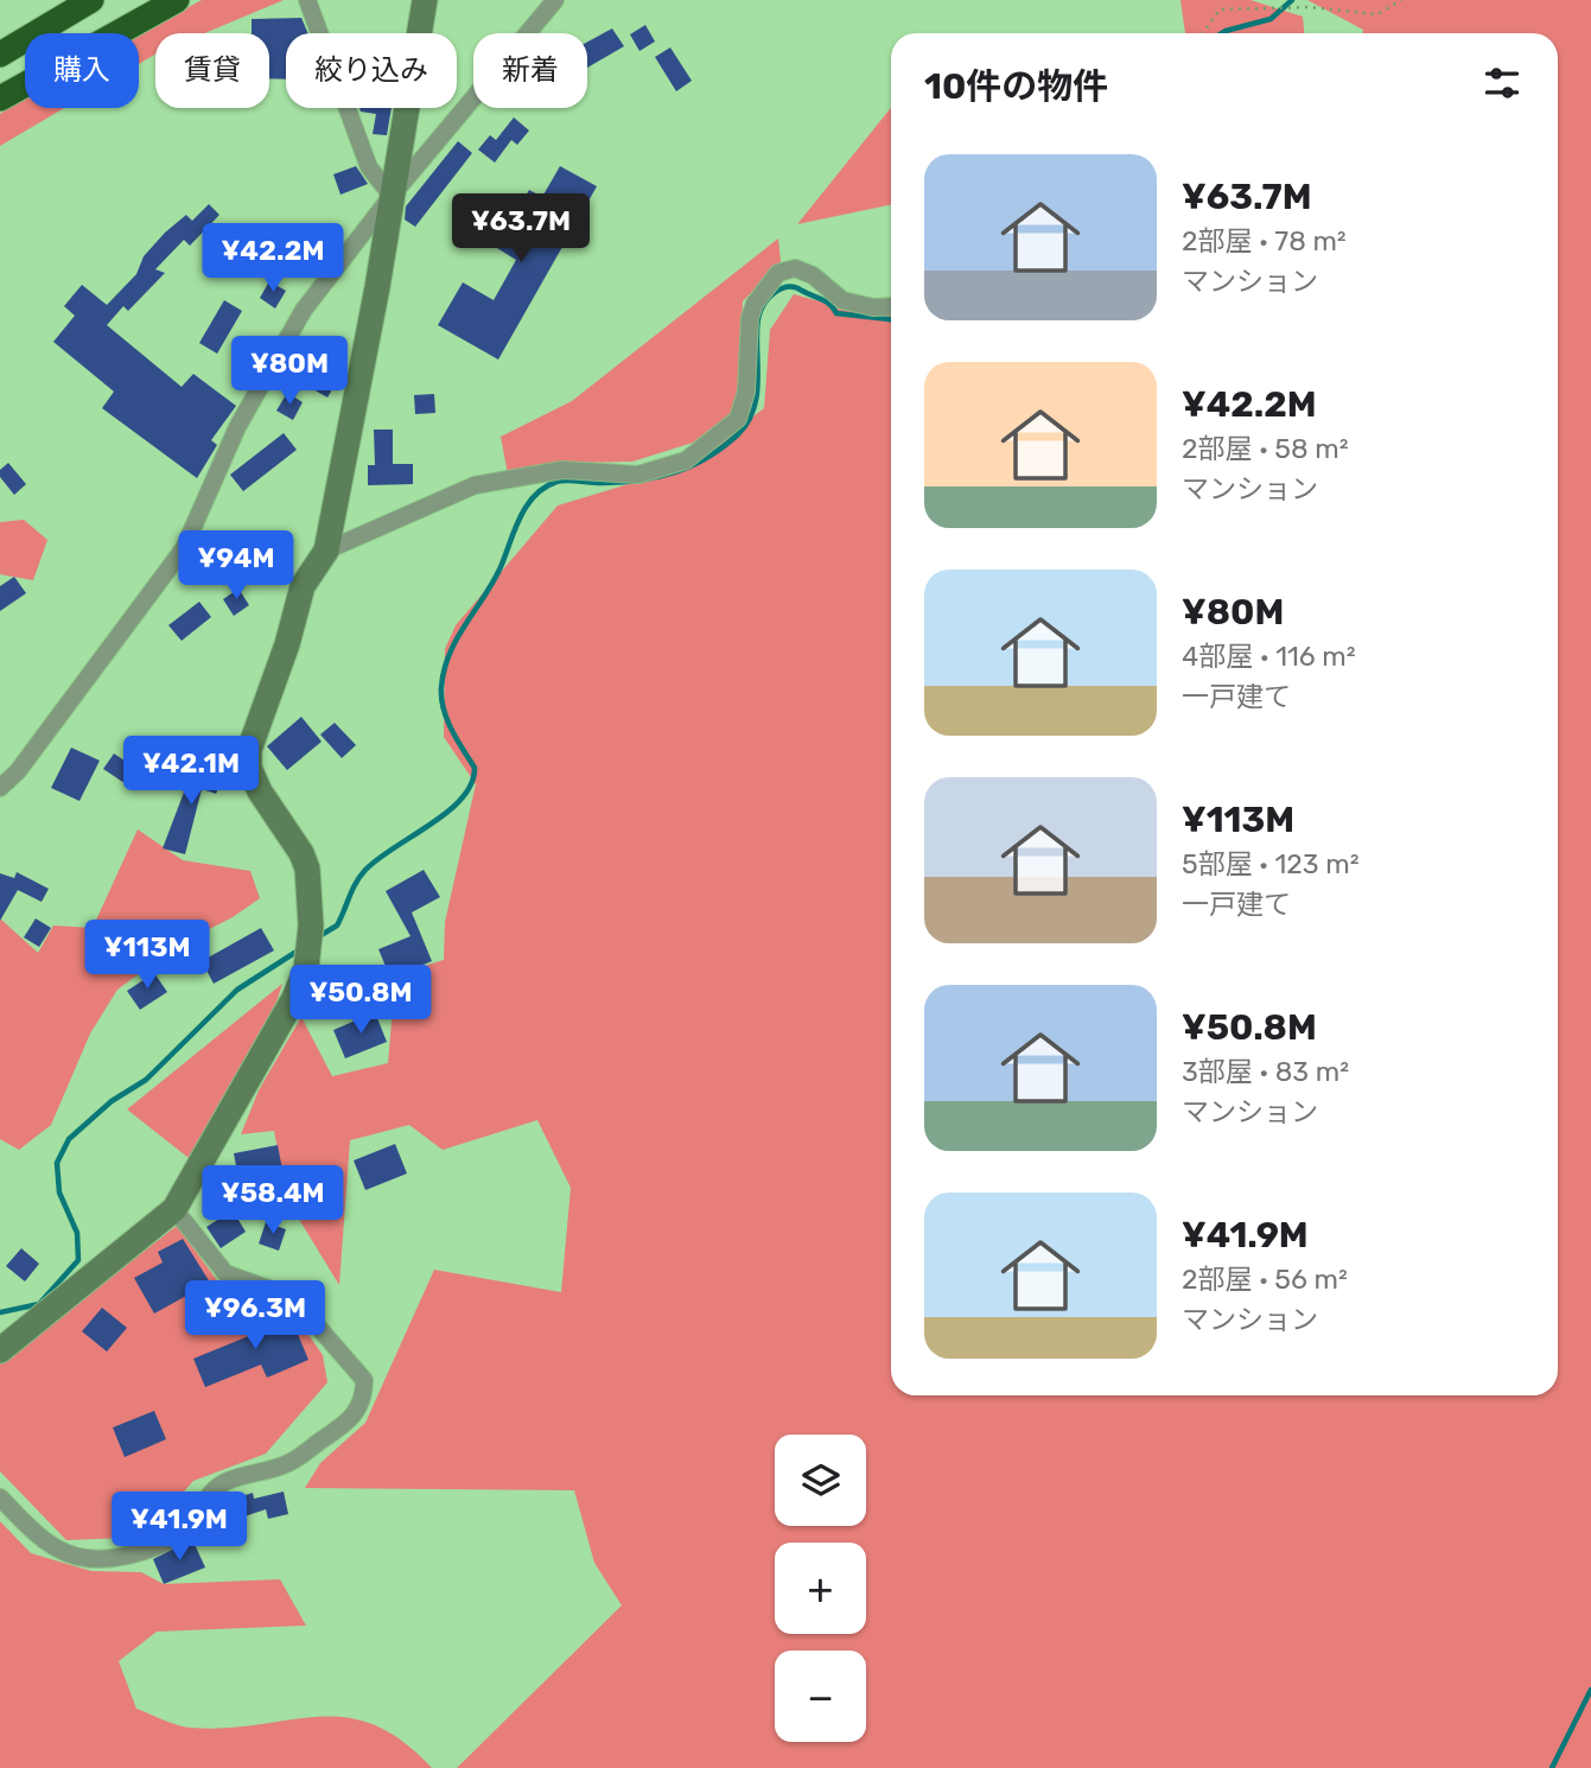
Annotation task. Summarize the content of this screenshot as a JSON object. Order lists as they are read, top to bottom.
{
  "page": {
    "chip": [
      "購入",
      "賃貸",
      "絞り込み",
      "新着"
    ],
    "heading": "10件の物件",
    "list": [
      {
        "name": "¥63.7M",
        "note": "2部屋 · 78 m² · マンション"
      },
      {
        "name": "¥42.2M",
        "note": "2部屋 · 58 m² · マンション"
      },
      {
        "name": "¥80M",
        "note": "4部屋 · 116 m² · 一戸建て"
      },
      {
        "name": "¥113M",
        "note": "5部屋 · 123 m² · 一戸建て"
      },
      {
        "name": "¥50.8M",
        "note": "3部屋 · 83 m² · マンション"
      },
      {
        "name": "¥41.9M",
        "note": "2部屋 · 56 m² · マンション"
      }
    ],
    "price": [
      "¥63.7M",
      "¥42.2M",
      "¥80M",
      "¥94M",
      "¥42.1M",
      "¥113M",
      "¥50.8M",
      "¥58.4M",
      "¥96.3M",
      "¥41.9M"
    ],
    "map_buttons": ["+", "−"]
  }
}
